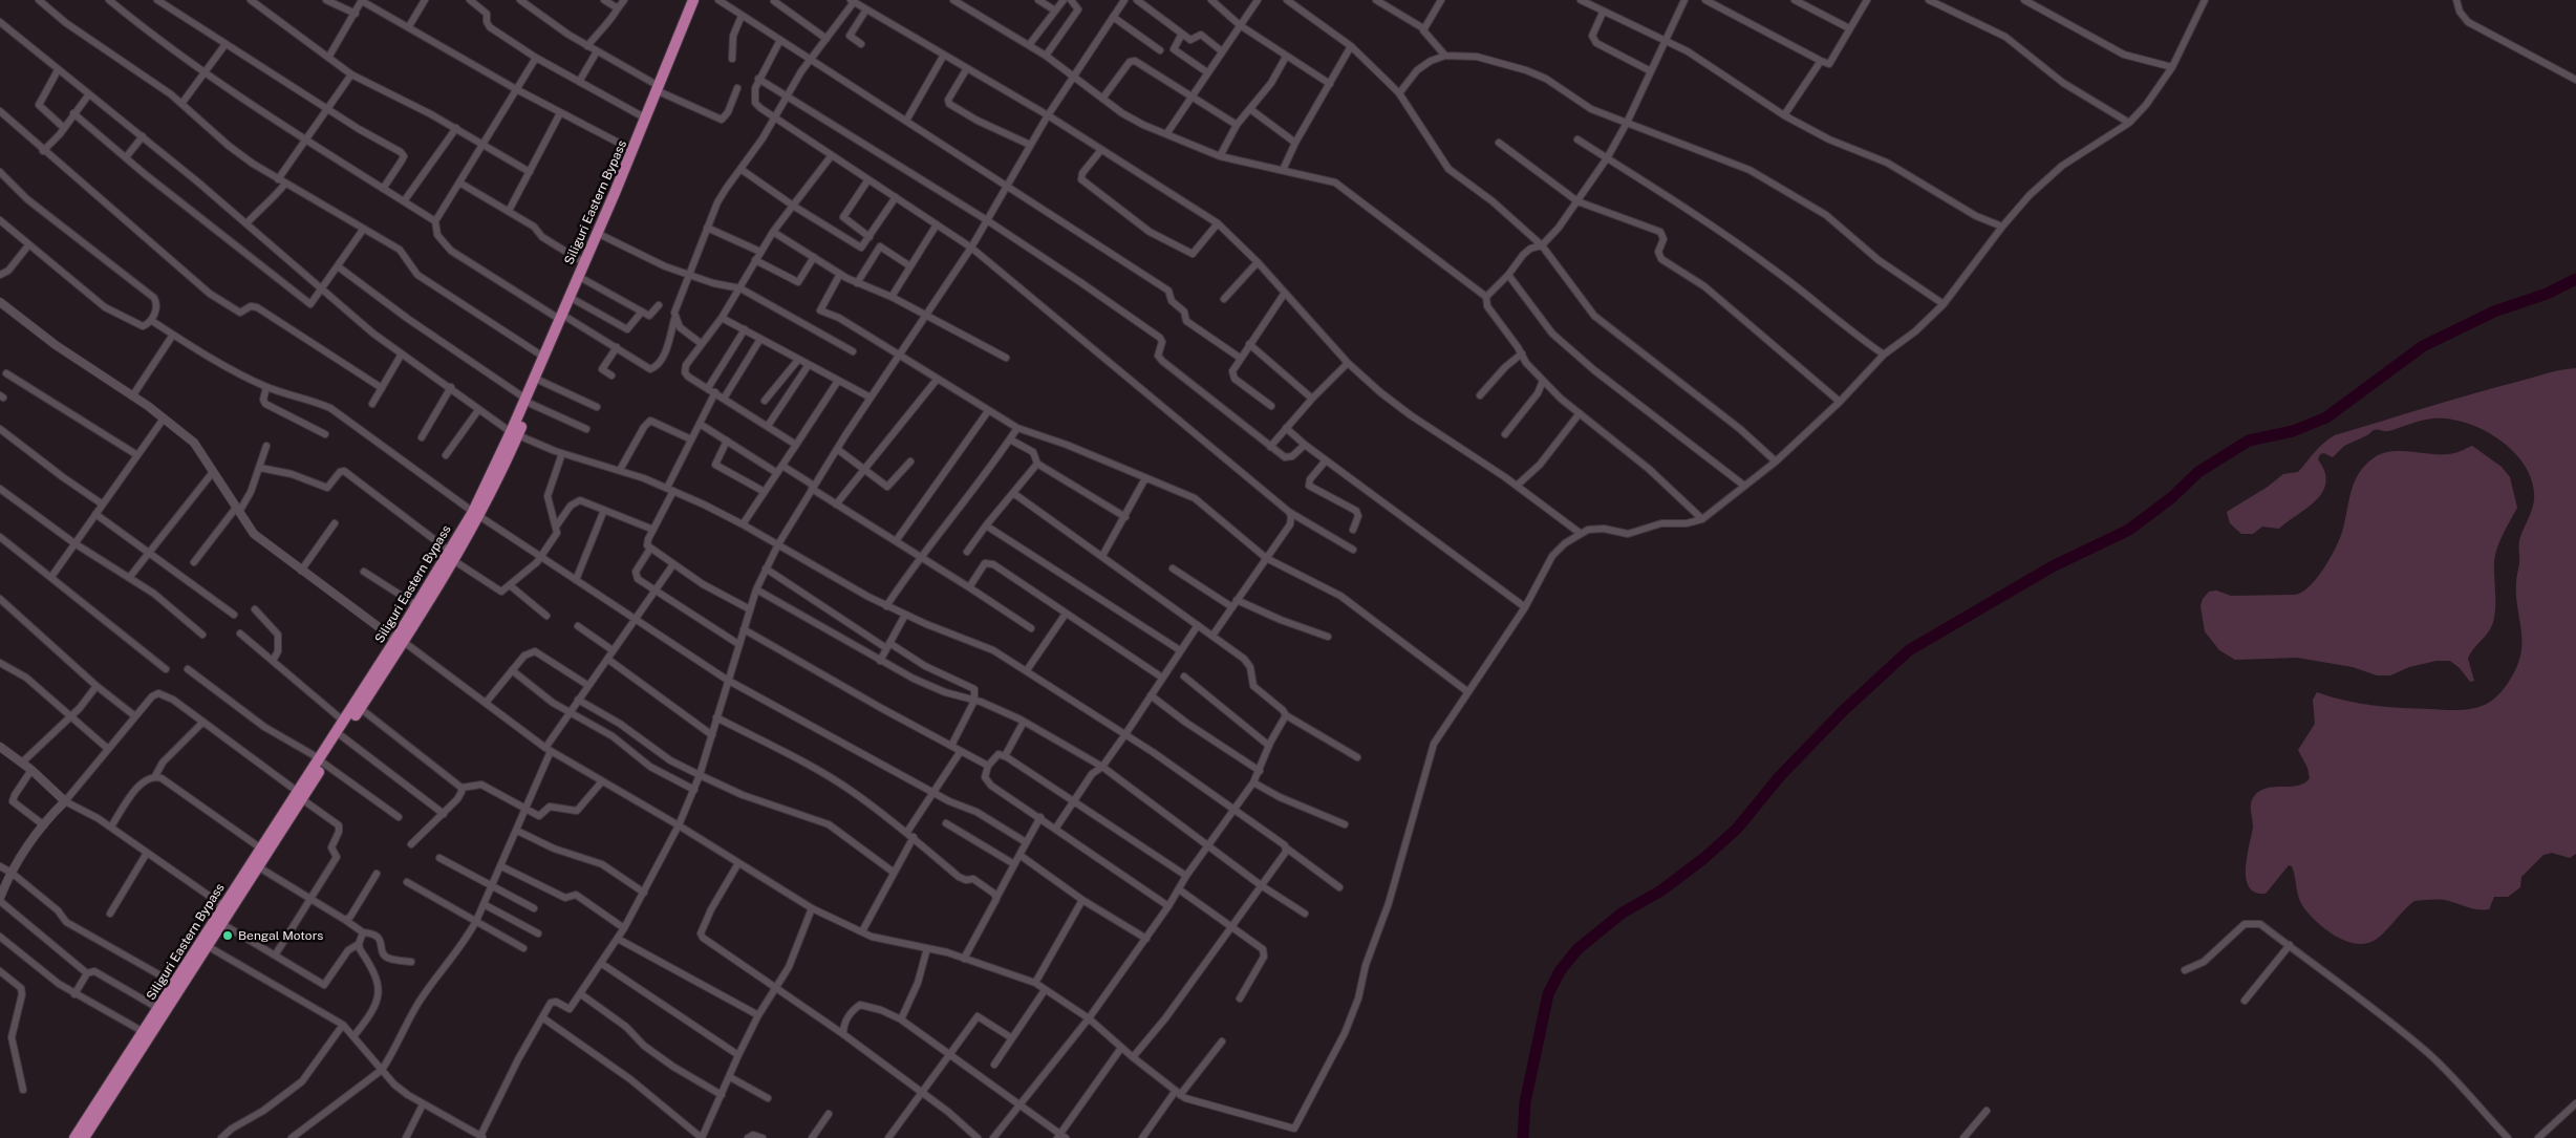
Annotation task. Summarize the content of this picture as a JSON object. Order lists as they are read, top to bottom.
{
  "streets": {
    "main road": ["Siliguri Eastern Bypass"]
  },
  "places": ["Bengal Motors"]
}
